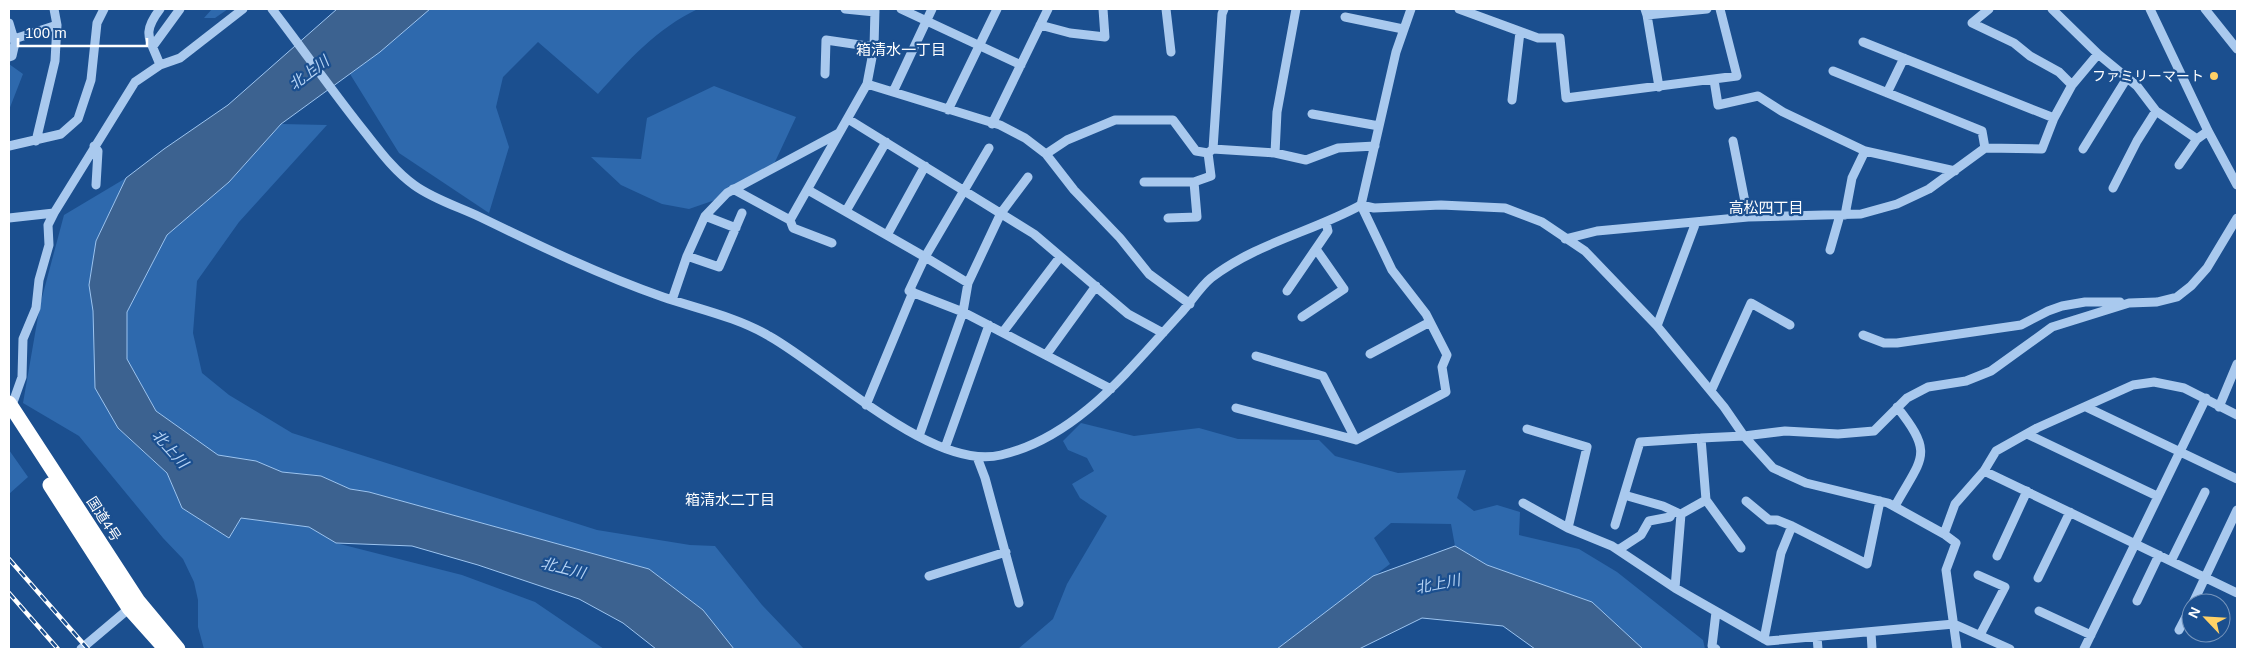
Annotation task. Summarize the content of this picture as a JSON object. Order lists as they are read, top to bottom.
{
  "streets": {
    "highway": ["国道4号"]
  },
  "districts": ["箱清水一丁目", "高松四丁目", "箱清水二丁目"],
  "water": ["北上川"],
  "places": ["ファミリーマート"],
  "scale_bar": "100 m",
  "north": "top left"
}
